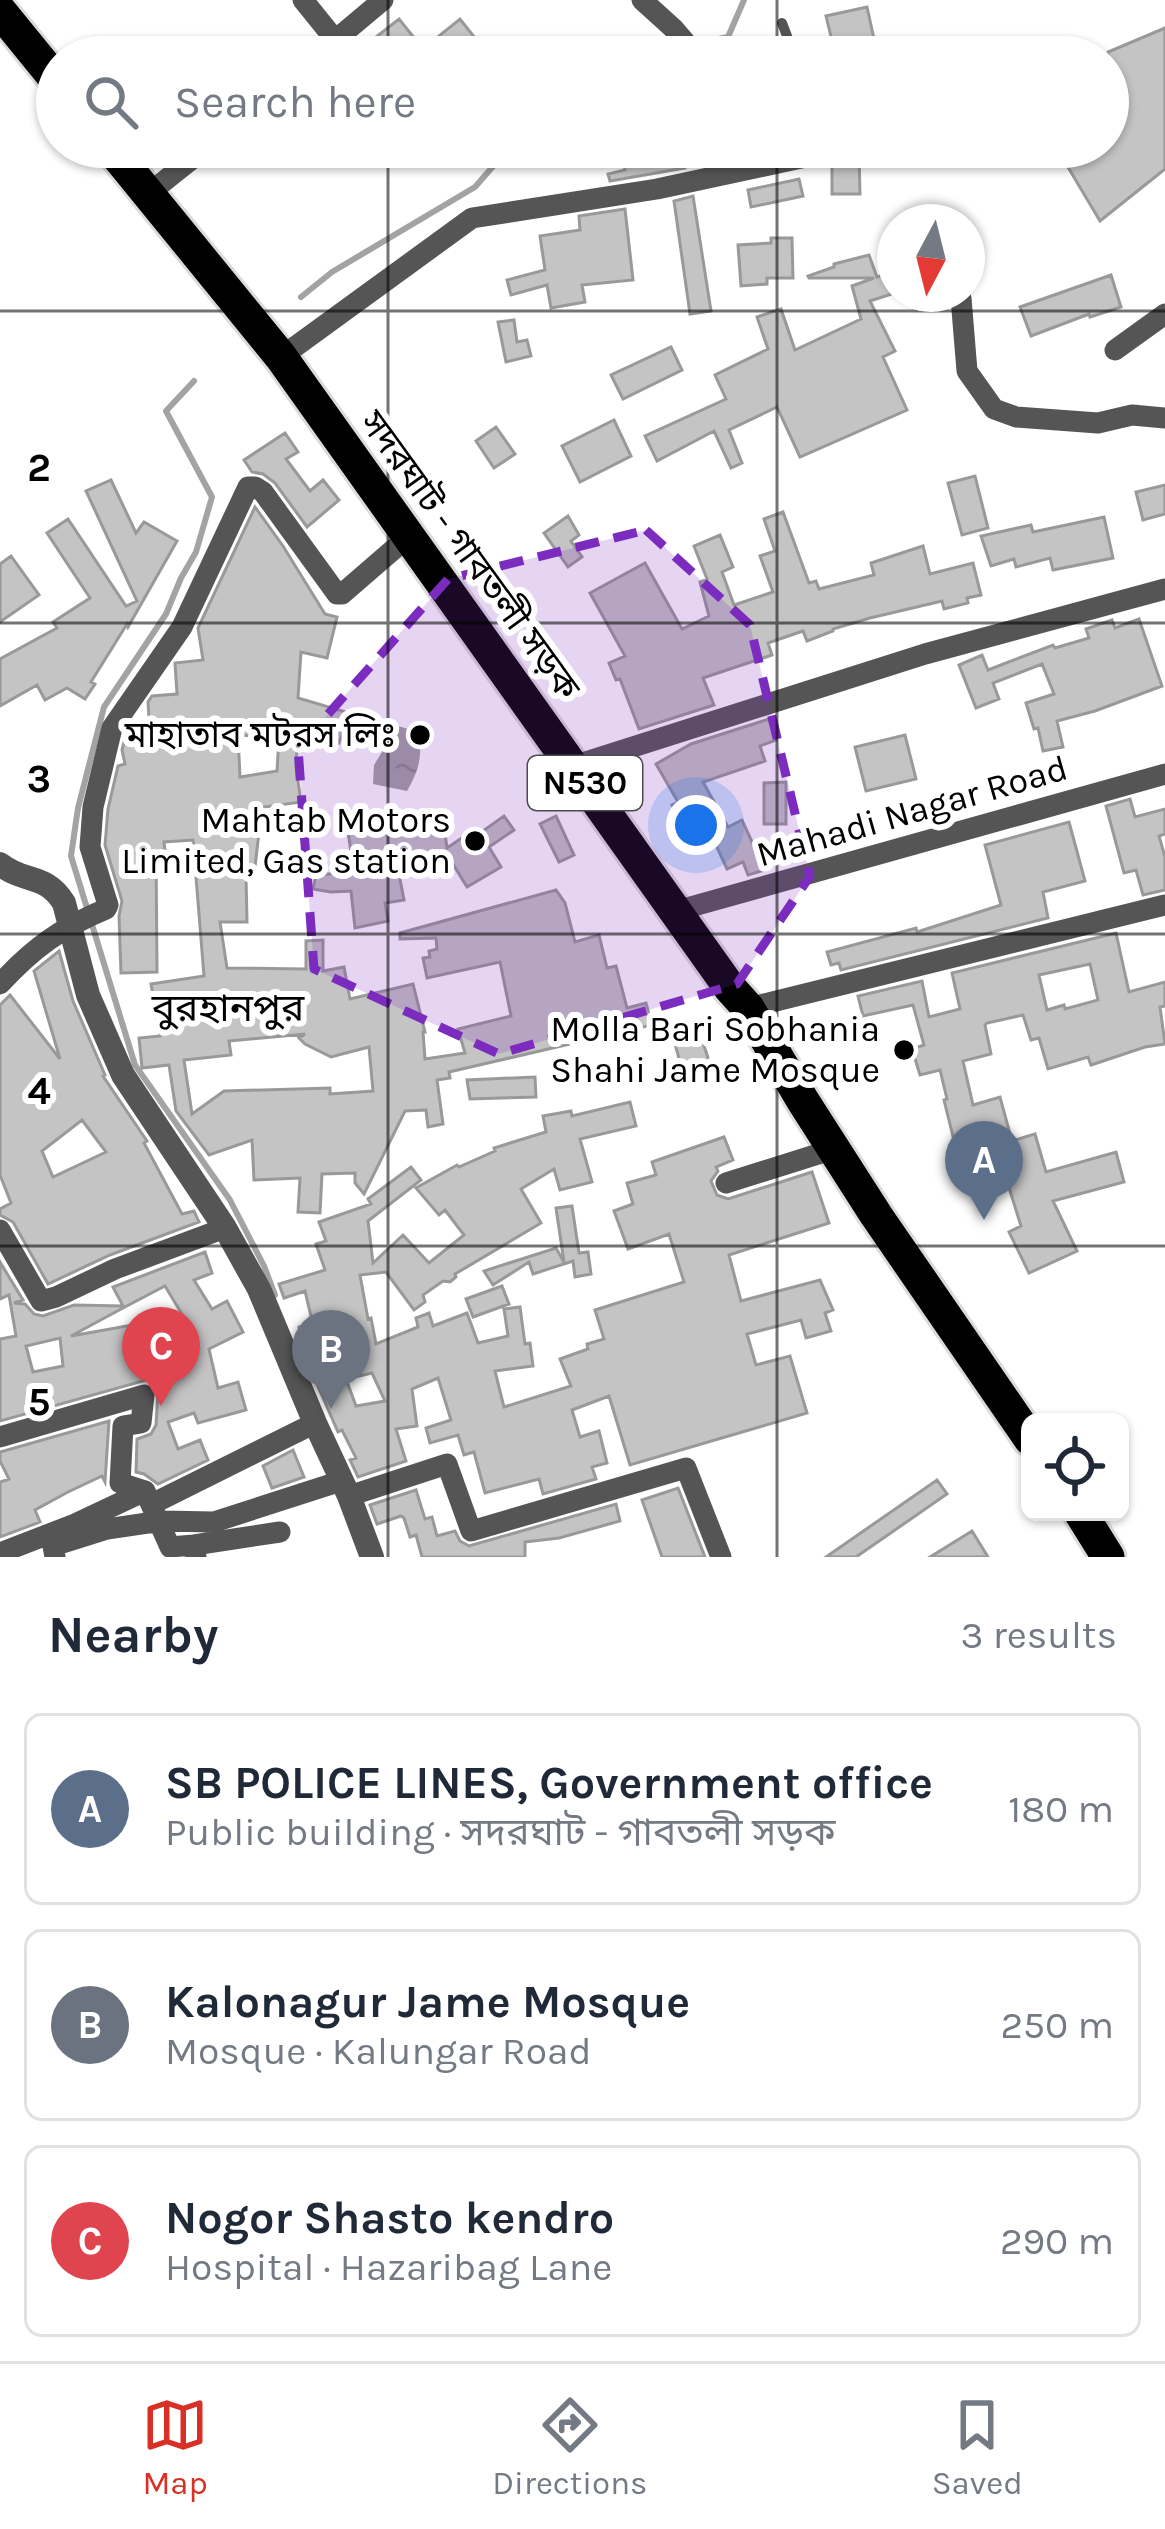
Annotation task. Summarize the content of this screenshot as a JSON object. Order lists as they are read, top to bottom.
{
  "streets": {
    "highway": ["সদরঘাট - গাবতলী সড়ক", "N530"],
    "street": ["Mahadi Nagar Road"]
  },
  "crossings": [
    ["সদরঘাট - গাবতলী সড়ক", "Mahadi Nagar Road"]
  ],
  "districts": ["বুরহানপুর"],
  "places": ["মাহাতাব মটরস লিঃ", "Mahtab Motors Limited, Gas station", "Molla Bari Sobhania Shahi Jame Mosque"],
  "north": "bottom",
  "page": {
    "search": "Search here",
    "pins": ["A", "C", "B"],
    "heading": ["Nearby", "3 results"],
    "list": [
      {
        "mark": "A",
        "name": "SB POLICE LINES, Government office",
        "note": "Public building · সদরঘাট - গাবতলী সড়ক",
        "value": "180 m"
      },
      {
        "mark": "B",
        "name": "Kalonagur Jame Mosque",
        "note": "Mosque · Kalungar Road",
        "value": "250 m"
      },
      {
        "mark": "C",
        "name": "Nogor Shasto kendro",
        "note": "Hospital · Hazaribag Lane",
        "value": "290 m"
      }
    ],
    "nav": ["Map", "Directions", "Saved"]
  },
  "grid": {
    "rows": [
      "2",
      "3",
      "4",
      "5"
    ]
  }
}
